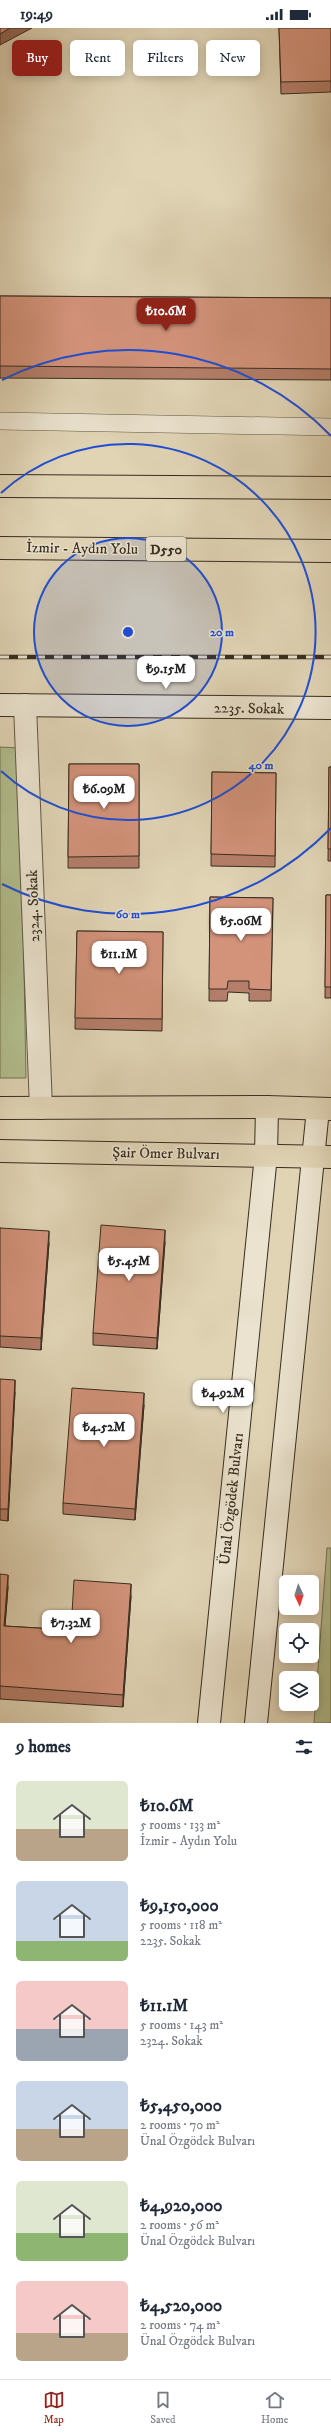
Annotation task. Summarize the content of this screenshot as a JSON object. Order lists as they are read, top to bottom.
{
  "streets": {
    "main road": [
      "İzmir - Aydın Yolu",
      "D550",
      "2235. Sokak",
      "2324. Sokak",
      "Şair Ömer Bulvarı",
      "Ünal Özgödek Bulvarı"
    ]
  },
  "crossings": [
    ["2235. Sokak", "2324. Sokak"],
    ["Şair Ömer Bulvarı", "Ünal Özgödek Bulvarı"]
  ],
  "north": "bottom",
  "page": {
    "status": "19:49",
    "chip": [
      "Buy",
      "Rent",
      "Filters",
      "New"
    ],
    "price": [
      "₺10.6M",
      "₺9.15M",
      "₺6.09M",
      "₺5.06M",
      "₺11.1M",
      "₺5.45M",
      "₺4.92M",
      "₺4.52M",
      "₺7.32M"
    ],
    "heading": "9 homes",
    "list": [
      {
        "name": "₺10.6M",
        "note": "5 rooms · 133 m² · İzmir - Aydın Yolu"
      },
      {
        "name": "₺9,150,000",
        "note": "5 rooms · 118 m² · 2235. Sokak"
      },
      {
        "name": "₺11.1M",
        "note": "5 rooms · 143 m² · 2324. Sokak"
      },
      {
        "name": "₺5,450,000",
        "note": "2 rooms · 70 m² · Ünal Özgödek Bulvarı"
      },
      {
        "name": "₺4,920,000",
        "note": "2 rooms · 56 m² · Ünal Özgödek Bulvarı"
      },
      {
        "name": "₺4,520,000",
        "note": "2 rooms · 74 m² · Ünal Özgödek Bulvarı"
      }
    ],
    "tabs": ["Map", "Saved", "Home"]
  },
  "rings": ["20 m", "40 m", "60 m"]
}
